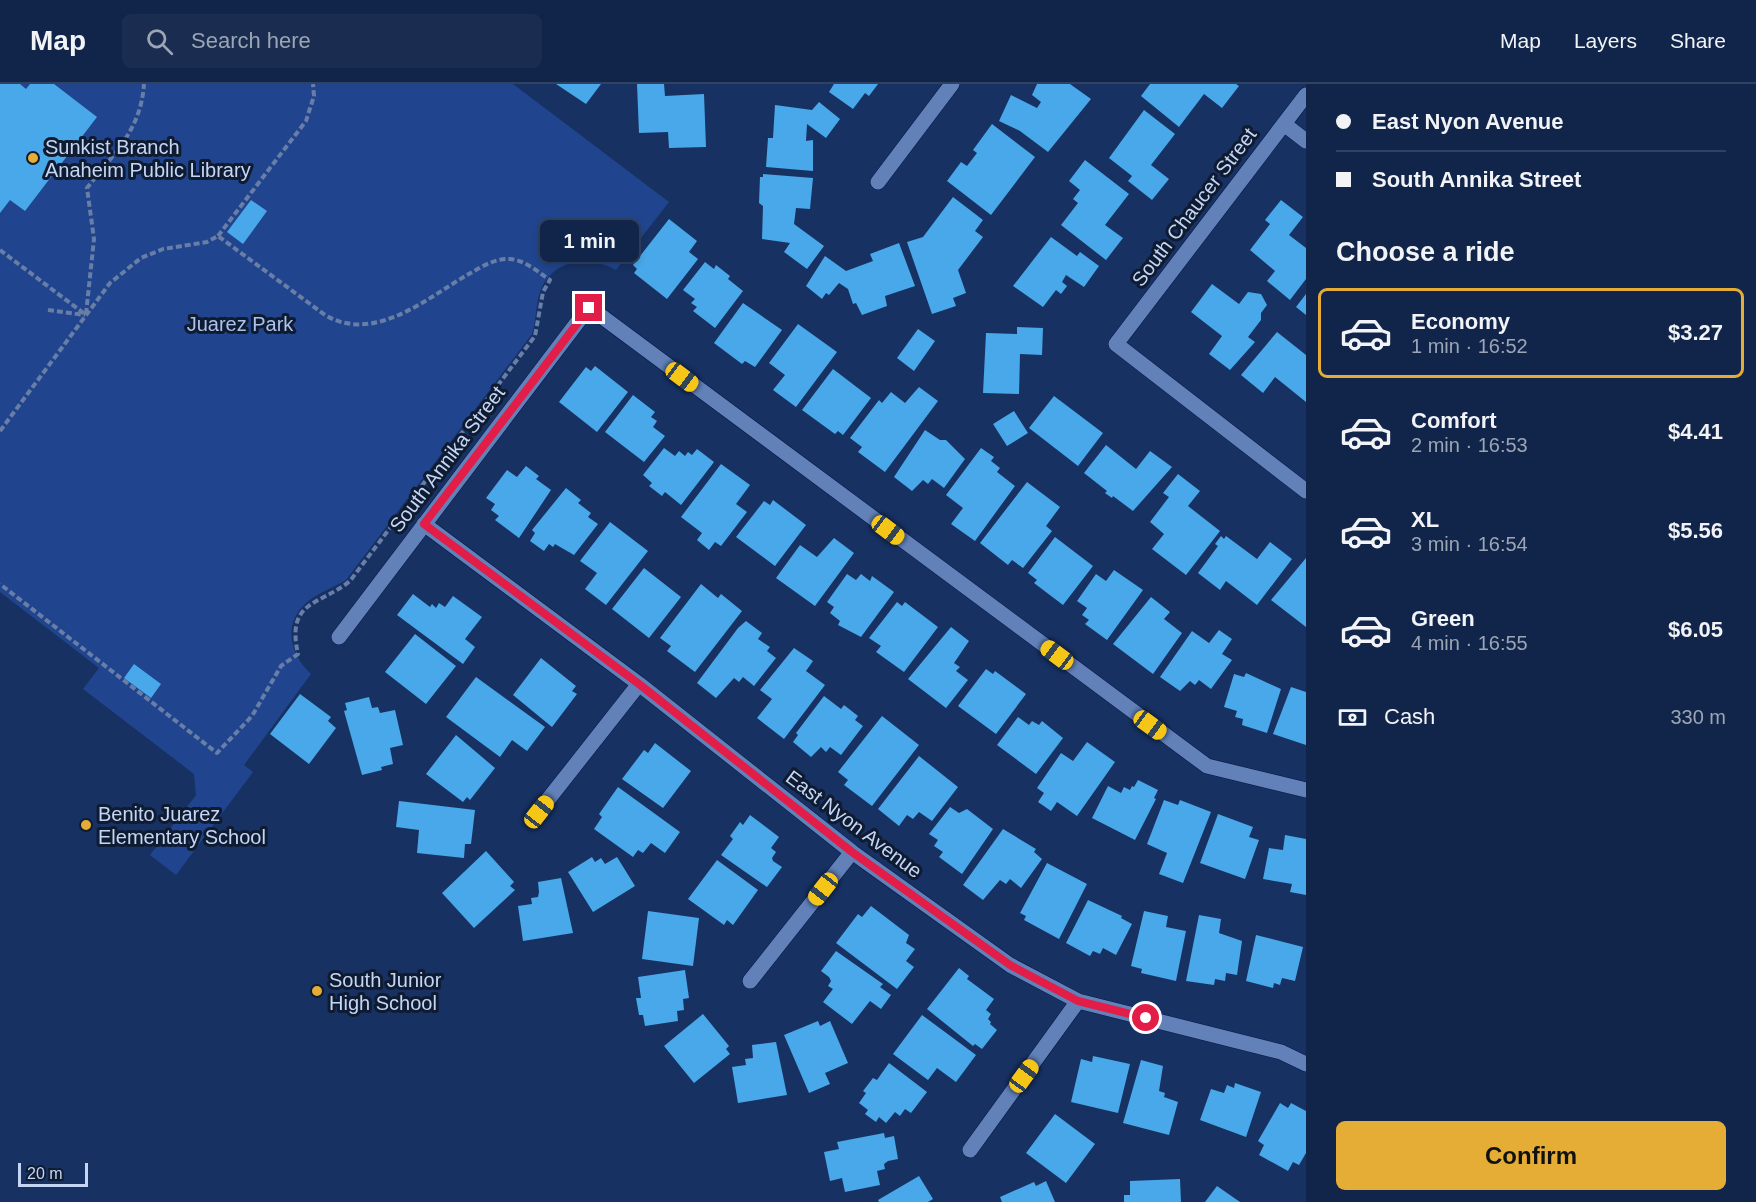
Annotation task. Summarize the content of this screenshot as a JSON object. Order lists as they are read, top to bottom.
{
  "streets": {
    "street": ["South Chaucer Street", "South Annika Street", "East Nyon Avenue"]
  },
  "crossings": [
    ["South Annika Street", "East Nyon Avenue"]
  ],
  "parks": ["Juarez Park"],
  "places": ["Sunkist Branch Anaheim Public Library", "Benito Juarez Elementary School", "South Junior High School"],
  "scale_bar": "20 m",
  "page": {
    "header": "Map",
    "search": "Search here",
    "nav": ["Map", "Layers", "Share"],
    "banner": ["East Nyon Avenue", "South Annika Street"],
    "heading": "Choose a ride",
    "bubble": "1 min",
    "list": [
      {
        "name": "Economy",
        "note": "1 min · 16:52",
        "value": "$3.27"
      },
      {
        "name": "Comfort",
        "note": "2 min · 16:53",
        "value": "$4.41"
      },
      {
        "name": "XL",
        "note": "3 min · 16:54",
        "value": "$5.56"
      },
      {
        "name": "Green",
        "note": "4 min · 16:55",
        "value": "$6.05"
      }
    ],
    "pay": ["Cash", "330 m"],
    "buttons": "Confirm",
    "scale": "20 m"
  }
}
